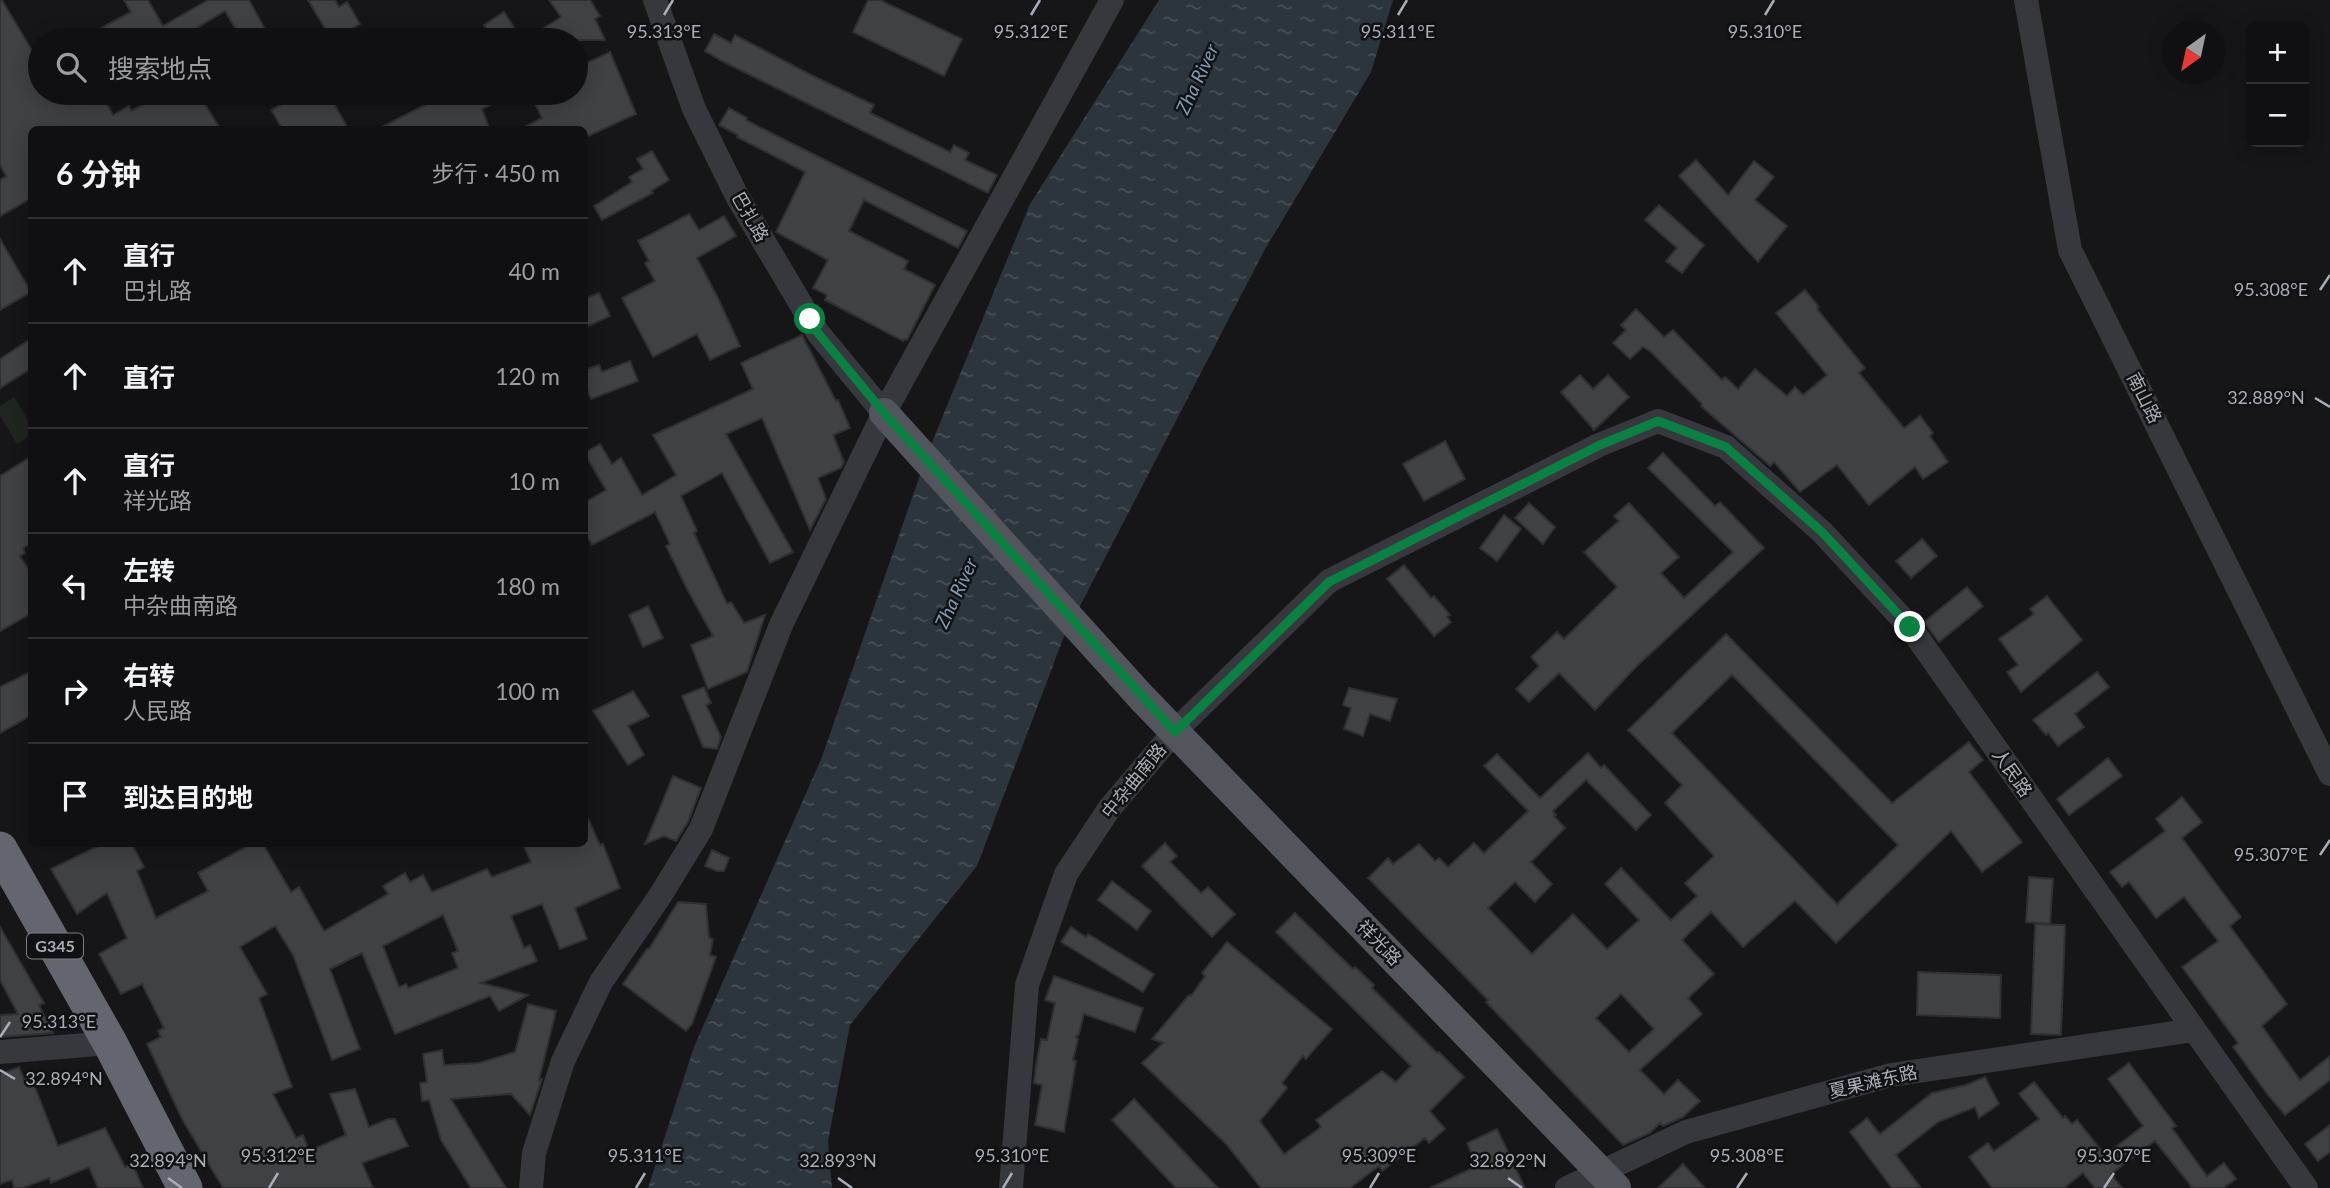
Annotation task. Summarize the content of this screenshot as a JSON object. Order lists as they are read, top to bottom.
{
  "streets": {
    "highway": ["G345"],
    "main road": ["祥光路"],
    "street": [
      "巴扎路",
      "南山路",
      "人民路",
      "中杂曲南路",
      "夏果滩东路"
    ]
  },
  "crossings": [
    ["巴扎路", "祥光路"],
    ["人民路", "中杂曲南路"],
    ["人民路", "夏果滩东路"],
    ["中杂曲南路", "祥光路"],
    ["祥光路", "夏果滩东路"]
  ],
  "water": ["Zha River"],
  "north": "bottom left",
  "page": {
    "map_buttons": ["+", "−"],
    "search": "搜索地点",
    "heading": ["6 分钟", "步行 · 450 m"],
    "list": [
      ["直行", "巴扎路", "40 m"],
      ["直行", "120 m"],
      ["直行", "祥光路", "10 m"],
      ["左转", "中杂曲南路", "180 m"],
      ["右转", "人民路", "100 m"],
      "到达目的地"
    ]
  },
  "coordinates": [
    "95.313°E",
    "95.310°E",
    "95.312°E",
    "95.311°E",
    "95.308°E",
    "32.889°N",
    "95.307°E",
    "32.894°N",
    "95.309°E",
    "32.893°N",
    "32.892°N"
  ]
}
